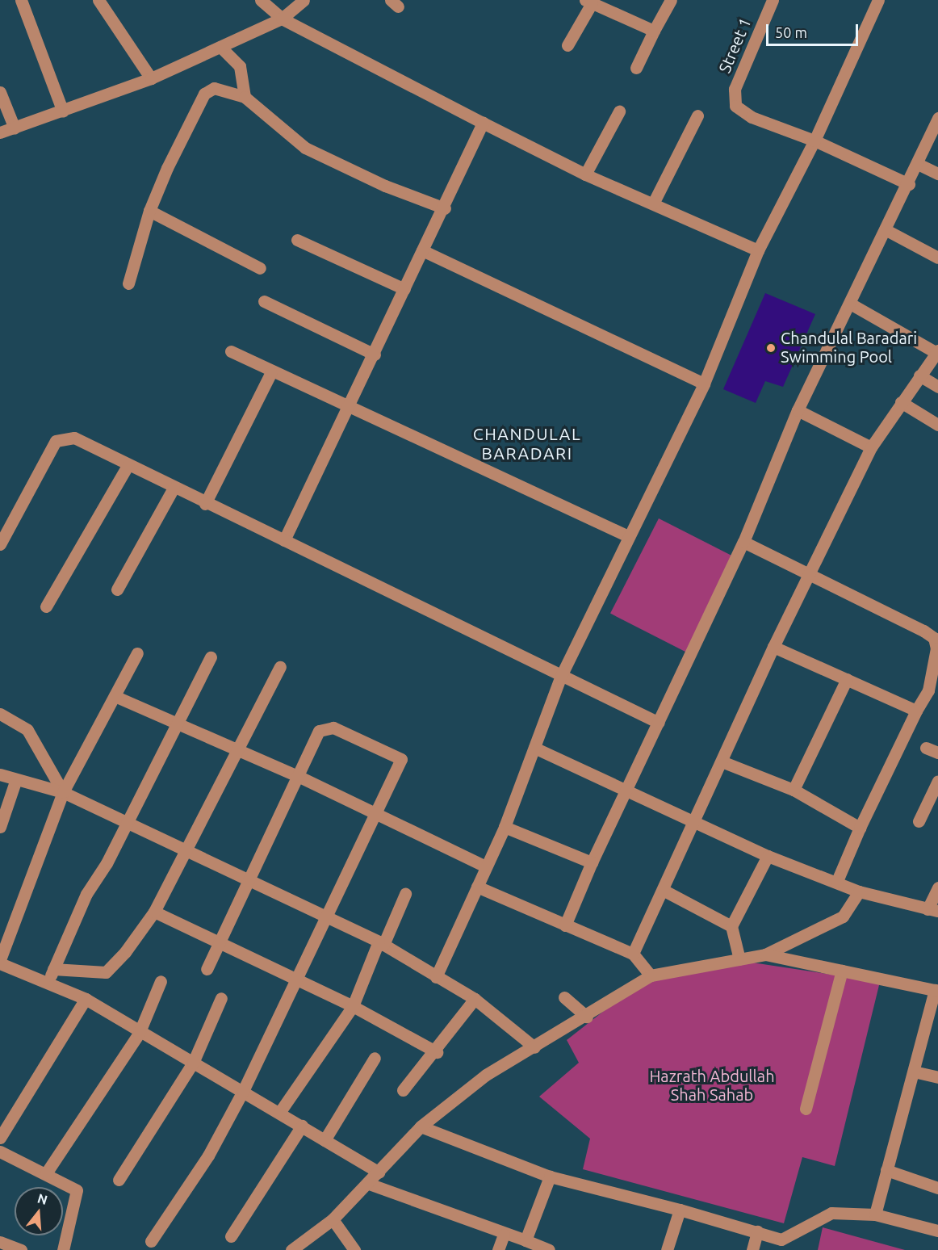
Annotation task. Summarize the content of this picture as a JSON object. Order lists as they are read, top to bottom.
{
  "streets": {
    "street": ["Street 1"]
  },
  "districts": ["CHANDULAL BARADARI"],
  "parks": ["Hazrath Abdullah Shah Sahab"],
  "places": ["Chandulal Baradari Swimming Pool"],
  "scale_bar": "50 m",
  "north": "top"
}
